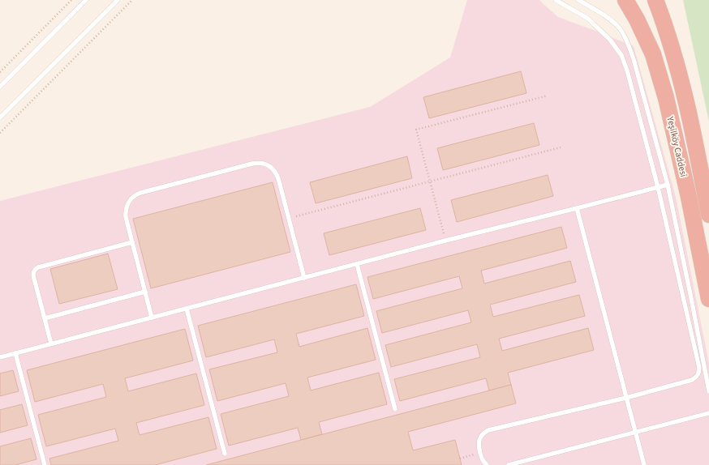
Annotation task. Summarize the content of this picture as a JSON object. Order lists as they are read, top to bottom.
{
  "streets": {
    "highway": ["Yeşilköy Caddesi"]
  }
}
